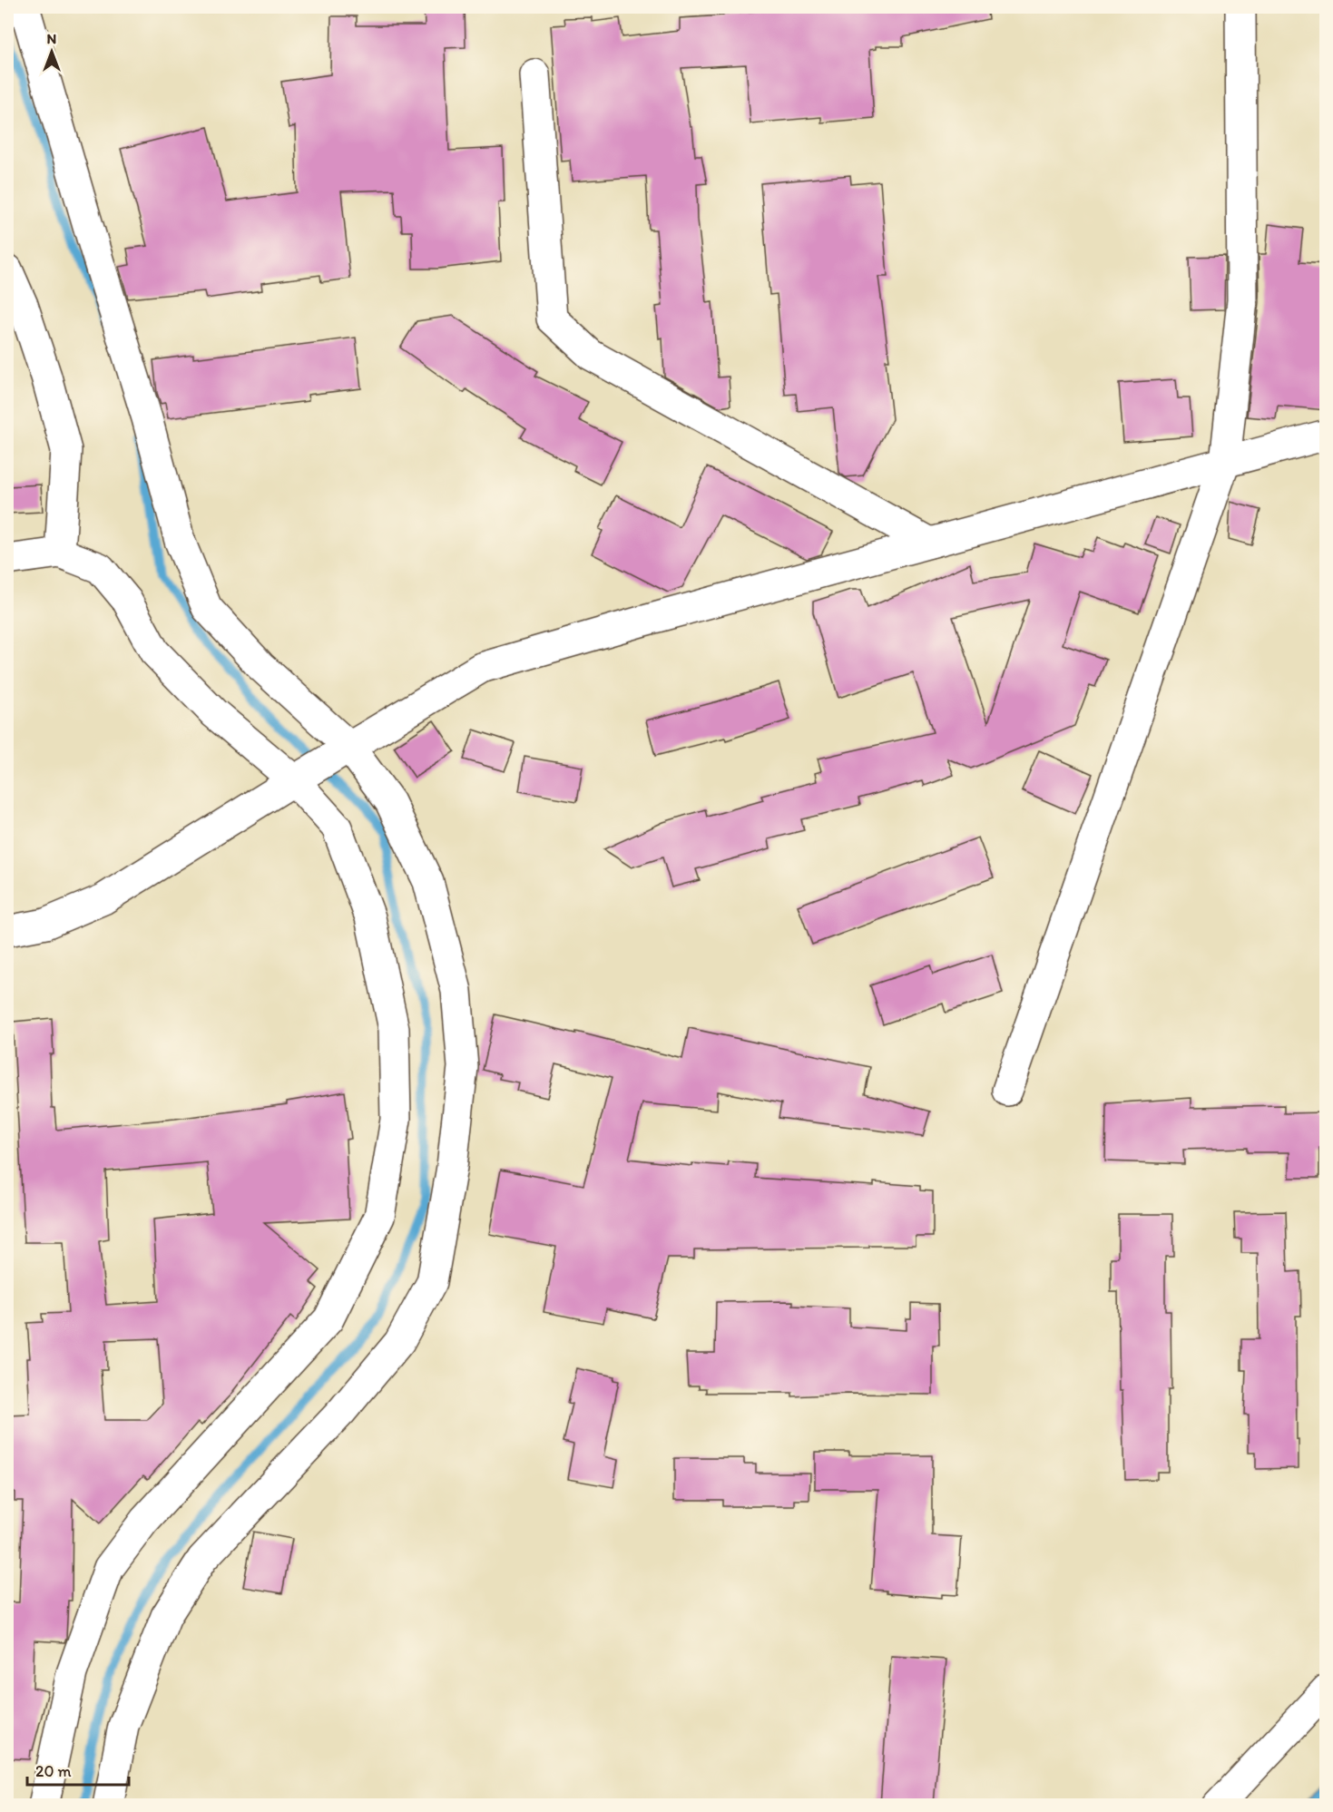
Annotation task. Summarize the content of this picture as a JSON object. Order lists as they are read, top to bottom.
{
  "scale_bar": "20 m",
  "north": "top"
}
